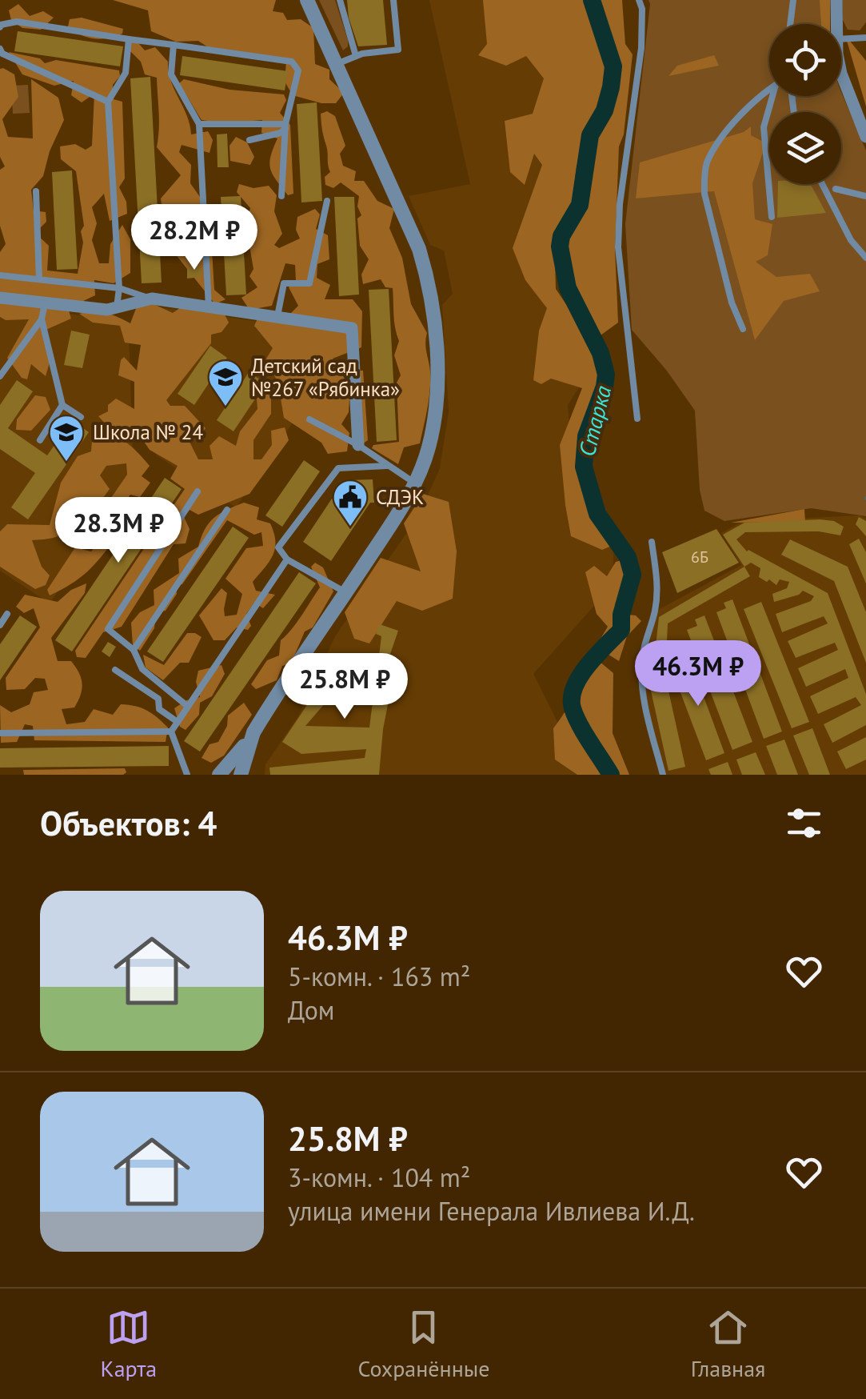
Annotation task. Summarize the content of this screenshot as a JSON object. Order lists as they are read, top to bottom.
{
  "water": ["Старка"],
  "places": {
    "school or university": ["Детский сад №267 «Рябинка»", "Школа № 24"],
    "public building": ["СДЭК"]
  },
  "house_numbers": ["6Б"],
  "page": {
    "price": [
      "28.2M ₽",
      "28.3M ₽",
      "46.3M ₽",
      "25.8M ₽"
    ],
    "heading": "Объектов: 4",
    "list": [
      {
        "name": "46.3M ₽",
        "note": "5-комн. · 163 m² · Дом"
      },
      {
        "name": "25.8M ₽",
        "note": "3-комн. · 104 m² · улица имени Генерала Ивлиева И.Д."
      }
    ],
    "tabs": ["Карта", "Сохранённые", "Главная"]
  }
}
